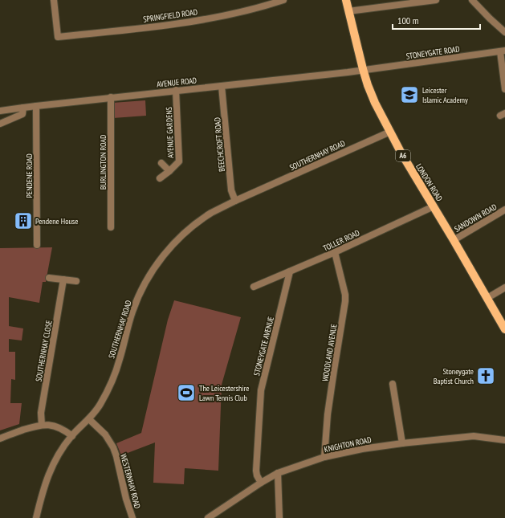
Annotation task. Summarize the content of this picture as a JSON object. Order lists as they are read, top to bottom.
{
  "streets": {
    "main road": ["A6", "LONDON ROAD"],
    "street": [
      "SPRINGFIELD ROAD",
      "STONEYGATE ROAD",
      "AVENUE ROAD",
      "AVENUE GARDENS",
      "BEECHCROFT ROAD",
      "SOUTHERNHAY ROAD",
      "BURLINGTON ROAD",
      "PENDENE ROAD",
      "SANDOWN ROAD",
      "TOLLER ROAD",
      "STONEYGATE AVENUE",
      "SOUTHERNHAY CLOSE",
      "WOODLAND AVENUE",
      "KNIGHTON ROAD",
      "WESTERNHAY ROAD"
    ]
  },
  "crossings": [
    ["STONEYGATE ROAD", "AVENUE ROAD"],
    ["STONEYGATE ROAD", "LONDON ROAD"],
    ["AVENUE ROAD", "AVENUE GARDENS"],
    ["AVENUE ROAD", "BEECHCROFT ROAD"],
    ["AVENUE ROAD", "BURLINGTON ROAD"],
    ["AVENUE ROAD", "PENDENE ROAD"],
    ["AVENUE ROAD", "LONDON ROAD"],
    ["BEECHCROFT ROAD", "SOUTHERNHAY ROAD"],
    ["SOUTHERNHAY ROAD", "LONDON ROAD"],
    ["SOUTHERNHAY ROAD", "WESTERNHAY ROAD"],
    ["LONDON ROAD", "SANDOWN ROAD"],
    ["LONDON ROAD", "TOLLER ROAD"],
    ["TOLLER ROAD", "STONEYGATE AVENUE"],
    ["TOLLER ROAD", "WOODLAND AVENUE"],
    ["STONEYGATE AVENUE", "KNIGHTON ROAD"],
    ["WOODLAND AVENUE", "KNIGHTON ROAD"]
  ],
  "places": {
    "school or university": ["Leicester Islamic Academy"],
    "building": ["Pendene House"],
    "church": ["Stoneygate Baptist Church"],
    "sports": ["The Leicestershire Lawn Tennis Club"]
  },
  "scale_bar": "100 m"
}
